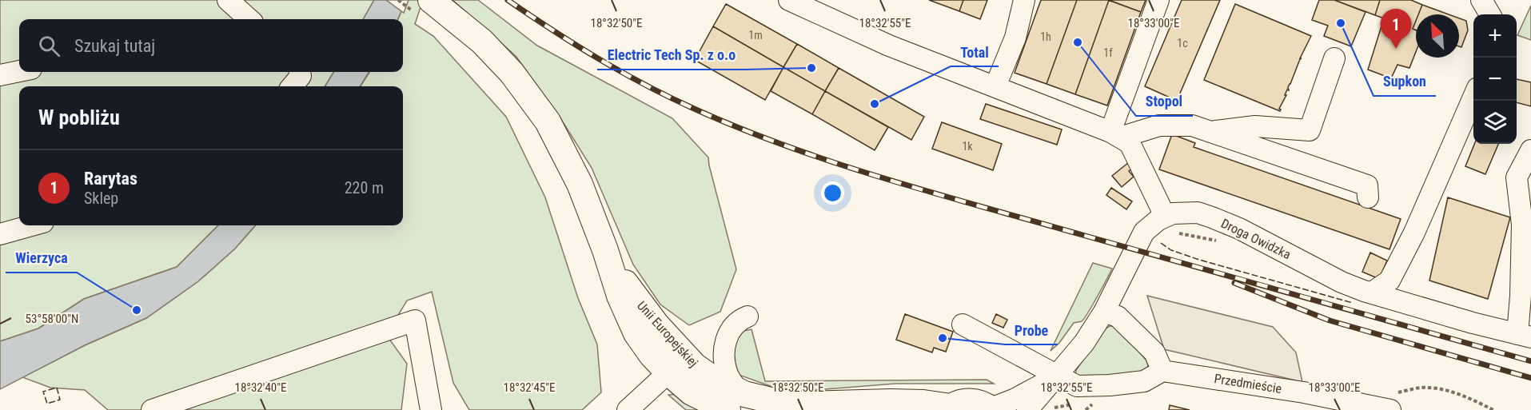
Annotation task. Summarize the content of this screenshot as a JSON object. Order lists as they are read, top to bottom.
{
  "streets": {
    "main road": ["Unii Europejskiej"],
    "street": ["Droga Owidzka", "Przedmieście"]
  },
  "places": [
    "Supkon",
    "Stopol",
    "Electric Tech Sp. z o.o",
    "Total",
    "Wierzyca",
    "Probe"
  ],
  "house_numbers": [
    "1m",
    "1h",
    "1c",
    "1f",
    "1k"
  ],
  "north": "top left",
  "page": {
    "pins": "1",
    "map_buttons": ["+", "−"],
    "search": "Szukaj tutaj",
    "heading": "W pobliżu",
    "list": [
      {
        "mark": "1",
        "name": "Rarytas",
        "note": "Sklep",
        "value": "220 m"
      }
    ]
  },
  "coordinates": [
    "18°32'50\"E",
    "18°32'55\"E",
    "18°33'00\"E",
    "53°58'00\"N",
    "18°32'40\"E",
    "18°32'45\"E"
  ]
}
